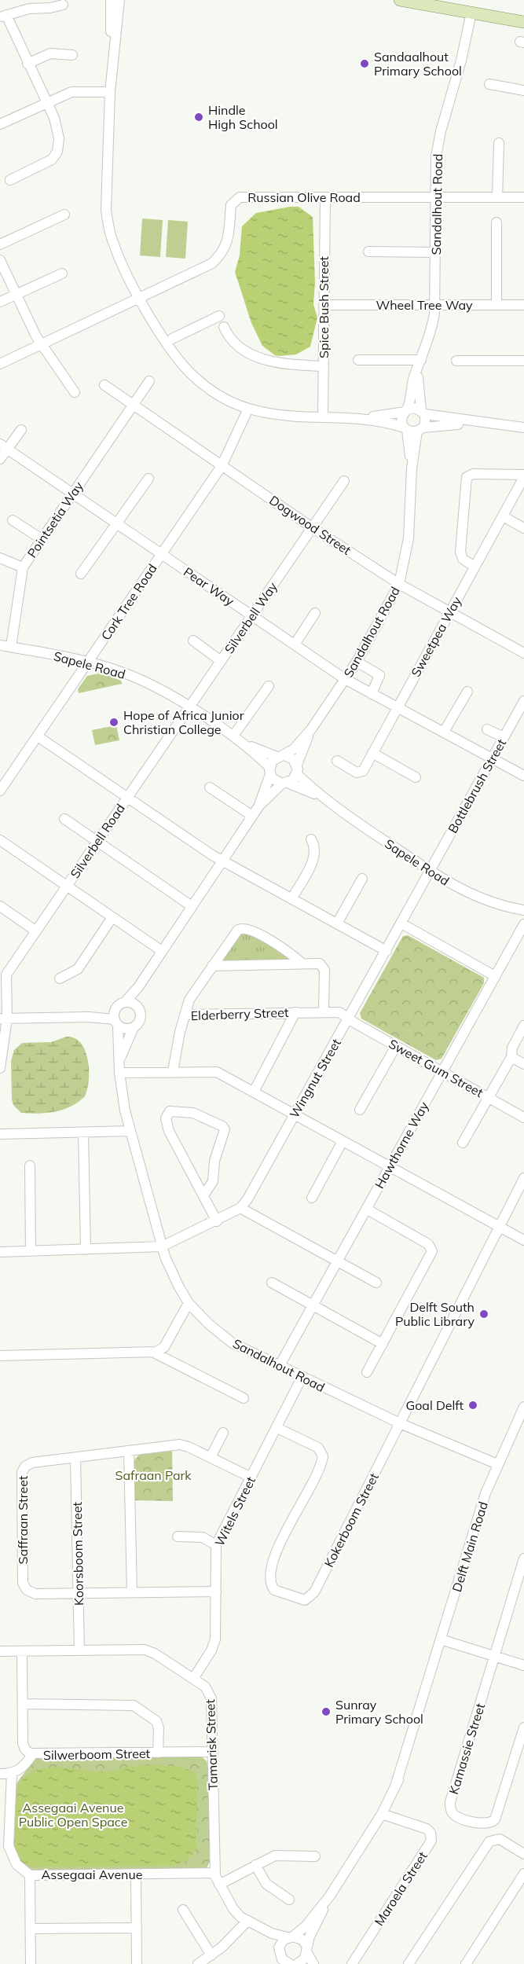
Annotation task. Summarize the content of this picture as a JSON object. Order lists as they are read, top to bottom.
{
  "streets": {
    "street": [
      "Russian Olive Road",
      "Sandalhout Road",
      "Wheel Tree Way",
      "Spice Bush Street",
      "Pointsetia Way",
      "Dogwood Street",
      "Pear Way",
      "Cork Tree Road",
      "Silverbell Way",
      "Sweetpea Way",
      "Sapele Road",
      "Bottlebrush Street",
      "Silverbell Road",
      "Elderberry Street",
      "Sweet Gum Street",
      "Wingnut Street",
      "Hawthorne Way",
      "Witels Street",
      "Saffraan Street",
      "Kokerboom Street",
      "Delft Main Road",
      "Koorsboom Street",
      "Tamarisk Street",
      "Kamassie Street",
      "Silwerboom Street",
      "Assegaai Avenue",
      "Maroela Street"
    ]
  },
  "crossings": [
    ["Russian Olive Road", "Sandalhout Road"],
    ["Russian Olive Road", "Spice Bush Street"],
    ["Sandalhout Road", "Wheel Tree Way"],
    ["Sandalhout Road", "Dogwood Street"],
    ["Sandalhout Road", "Pear Way"],
    ["Sandalhout Road", "Sapele Road"],
    ["Sandalhout Road", "Wingnut Street"],
    ["Sandalhout Road", "Hawthorne Way"],
    ["Sandalhout Road", "Witels Street"],
    ["Sandalhout Road", "Kokerboom Street"],
    ["Sandalhout Road", "Delft Main Road"],
    ["Wheel Tree Way", "Spice Bush Street"],
    ["Pointsetia Way", "Dogwood Street"],
    ["Pointsetia Way", "Pear Way"],
    ["Pointsetia Way", "Sapele Road"],
    ["Dogwood Street", "Cork Tree Road"],
    ["Dogwood Street", "Silverbell Way"],
    ["Dogwood Street", "Sweetpea Way"],
    ["Pear Way", "Cork Tree Road"],
    ["Pear Way", "Silverbell Way"],
    ["Pear Way", "Sweetpea Way"],
    ["Pear Way", "Bottlebrush Street"],
    ["Cork Tree Road", "Sapele Road"],
    ["Silverbell Way", "Sapele Road"],
    ["Silverbell Way", "Silverbell Road"],
    ["Sapele Road", "Bottlebrush Street"],
    ["Sapele Road", "Silverbell Road"],
    ["Sapele Road", "Wingnut Street"],
    ["Bottlebrush Street", "Wingnut Street"],
    ["Elderberry Street", "Sweet Gum Street"],
    ["Elderberry Street", "Wingnut Street"],
    ["Sweet Gum Street", "Wingnut Street"],
    ["Sweet Gum Street", "Hawthorne Way"],
    ["Witels Street", "Saffraan Street"],
    ["Witels Street", "Kokerboom Street"],
    ["Witels Street", "Tamarisk Street"],
    ["Saffraan Street", "Koorsboom Street"],
    ["Delft Main Road", "Tamarisk Street"],
    ["Delft Main Road", "Maroela Street"],
    ["Koorsboom Street", "Tamarisk Street"],
    ["Tamarisk Street", "Silwerboom Street"],
    ["Tamarisk Street", "Assegaai Avenue"]
  ],
  "parks": ["Safraan Park", "Assegaai Avenue Public Open Space"],
  "places": [
    "Sandaalhout Primary School",
    "Hindle High School",
    "Hope of Africa Junior Christian College",
    "Delft South Public Library",
    "Goal Delft",
    "Sunray Primary School"
  ]
}
